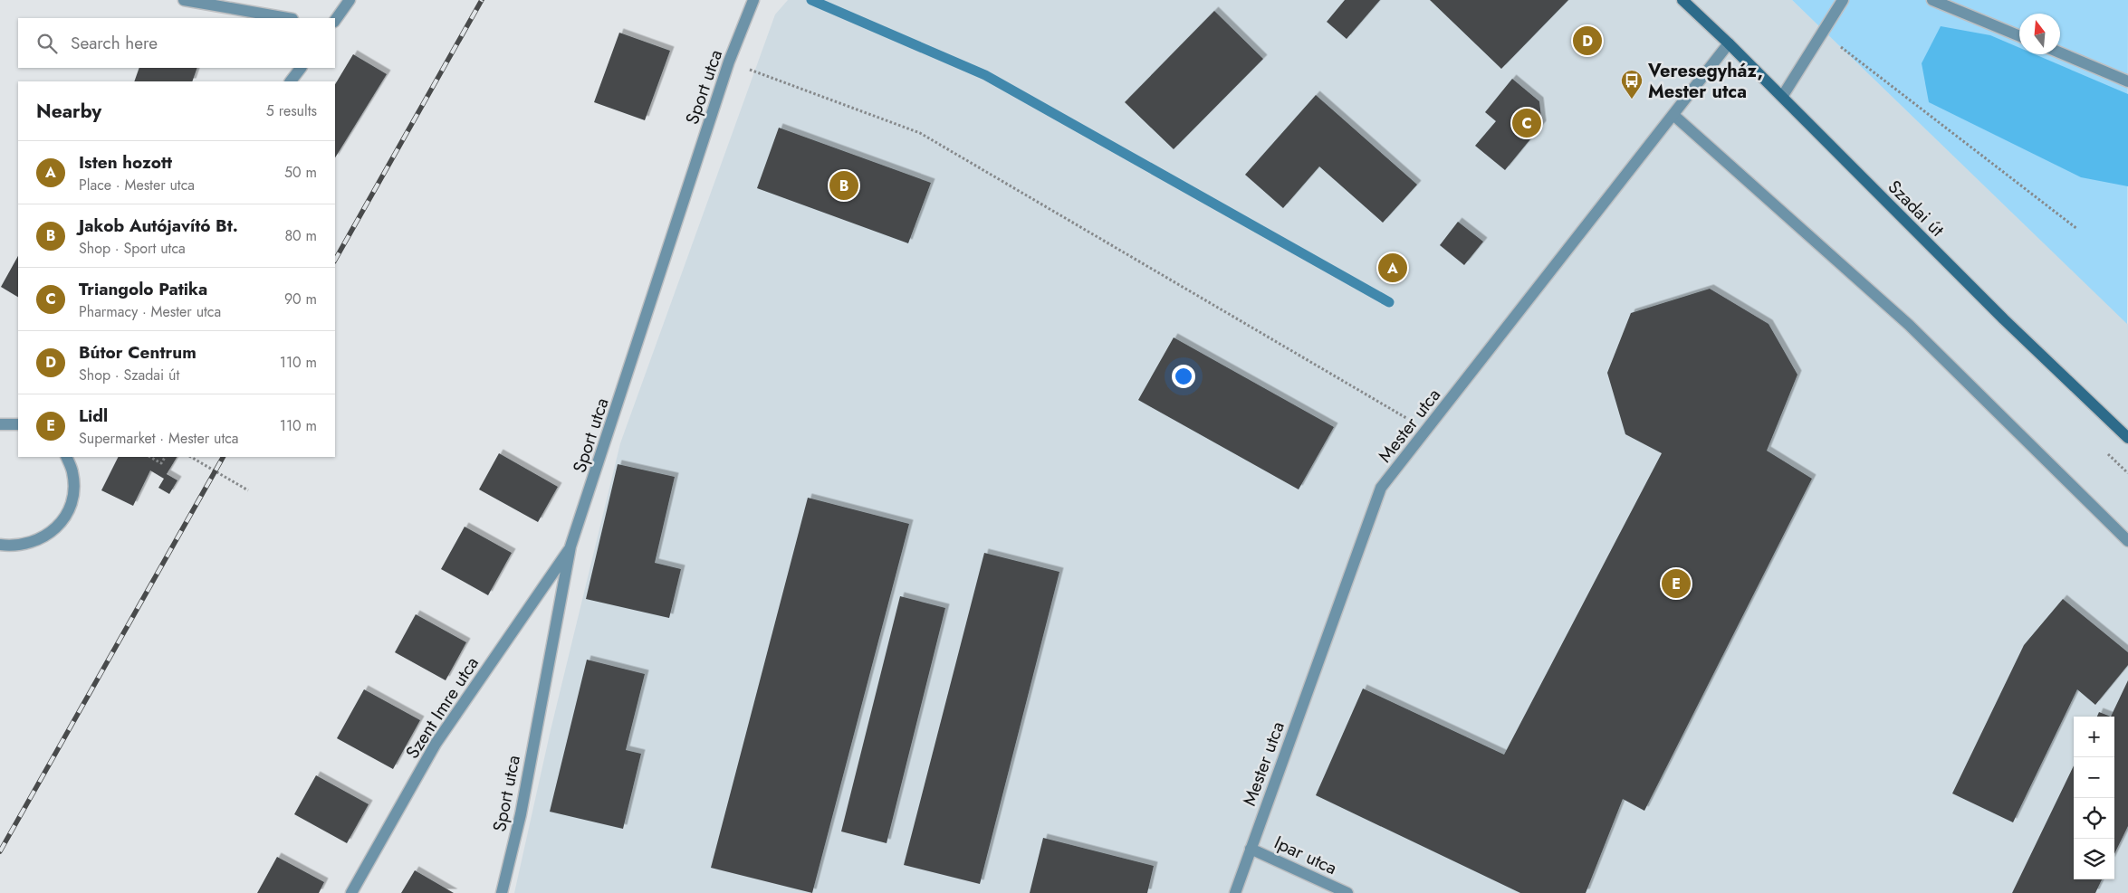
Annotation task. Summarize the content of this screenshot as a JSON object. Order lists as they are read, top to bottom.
{
  "streets": {
    "main road": ["Szadai út"],
    "street": [
      "Sport utca",
      "Mester utca",
      "Szent Imre utca",
      "Ipar utca"
    ]
  },
  "crossings": [
    ["Sport utca", "Szent Imre utca"],
    ["Szadai út", "Mester utca"],
    ["Mester utca", "Ipar utca"]
  ],
  "places": {
    "bus stop": ["Veresegyház, Mester utca"]
  },
  "north": "top",
  "page": {
    "search": "Search here",
    "pins": [
      "D",
      "C",
      "B",
      "A",
      "E"
    ],
    "heading": ["Nearby", "5 results"],
    "list": [
      {
        "mark": "A",
        "name": "Isten hozott",
        "note": "Place · Mester utca",
        "value": "50 m"
      },
      {
        "mark": "B",
        "name": "Jakob Autójavító Bt.",
        "note": "Shop · Sport utca",
        "value": "80 m"
      },
      {
        "mark": "C",
        "name": "Triangolo Patika",
        "note": "Pharmacy · Mester utca",
        "value": "90 m"
      },
      {
        "mark": "D",
        "name": "Bútor Centrum",
        "note": "Shop · Szadai út",
        "value": "110 m"
      },
      {
        "mark": "E",
        "name": "Lidl",
        "note": "Supermarket · Mester utca",
        "value": "110 m"
      }
    ],
    "map_buttons": ["+", "−"]
  }
}
